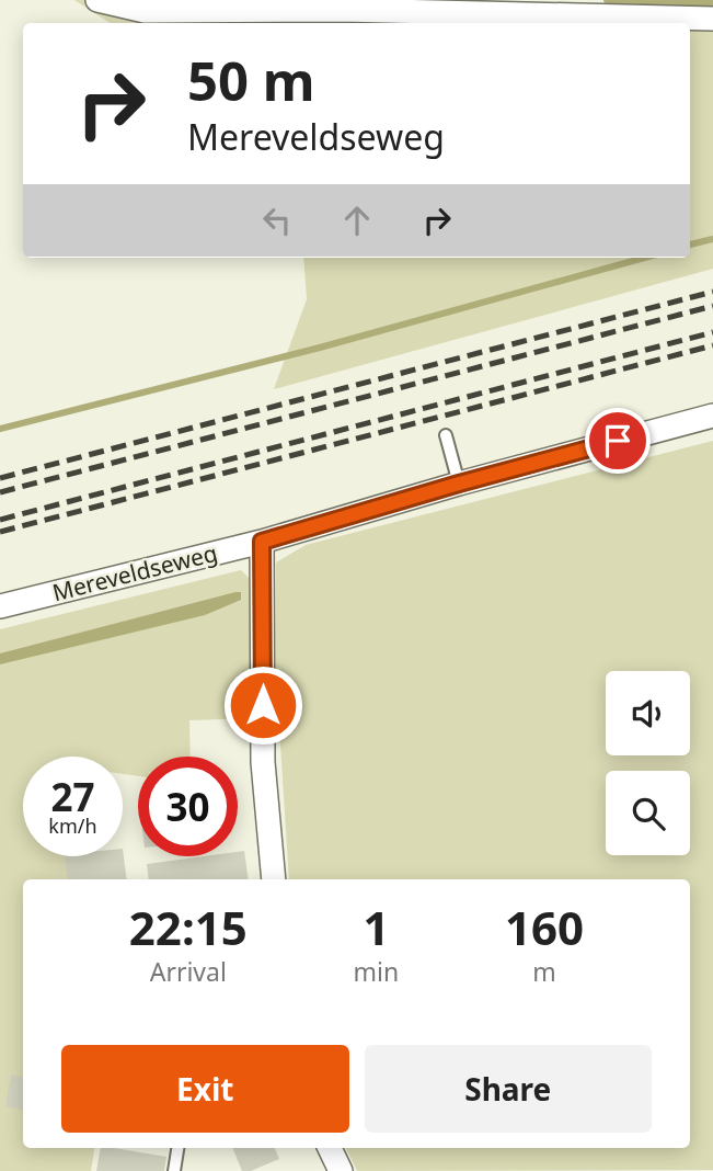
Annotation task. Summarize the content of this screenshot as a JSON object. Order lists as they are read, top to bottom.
{
  "streets": {
    "street": ["Mereveldseweg"]
  },
  "page": {
    "turn": ["50 m", "Mereveldseweg"],
    "speed": "27 km/h",
    "limit": "30",
    "eta": [
      "22:15",
      "Arrival",
      "1",
      "min",
      "160",
      "m"
    ],
    "buttons": ["Exit", "Share"]
  }
}
